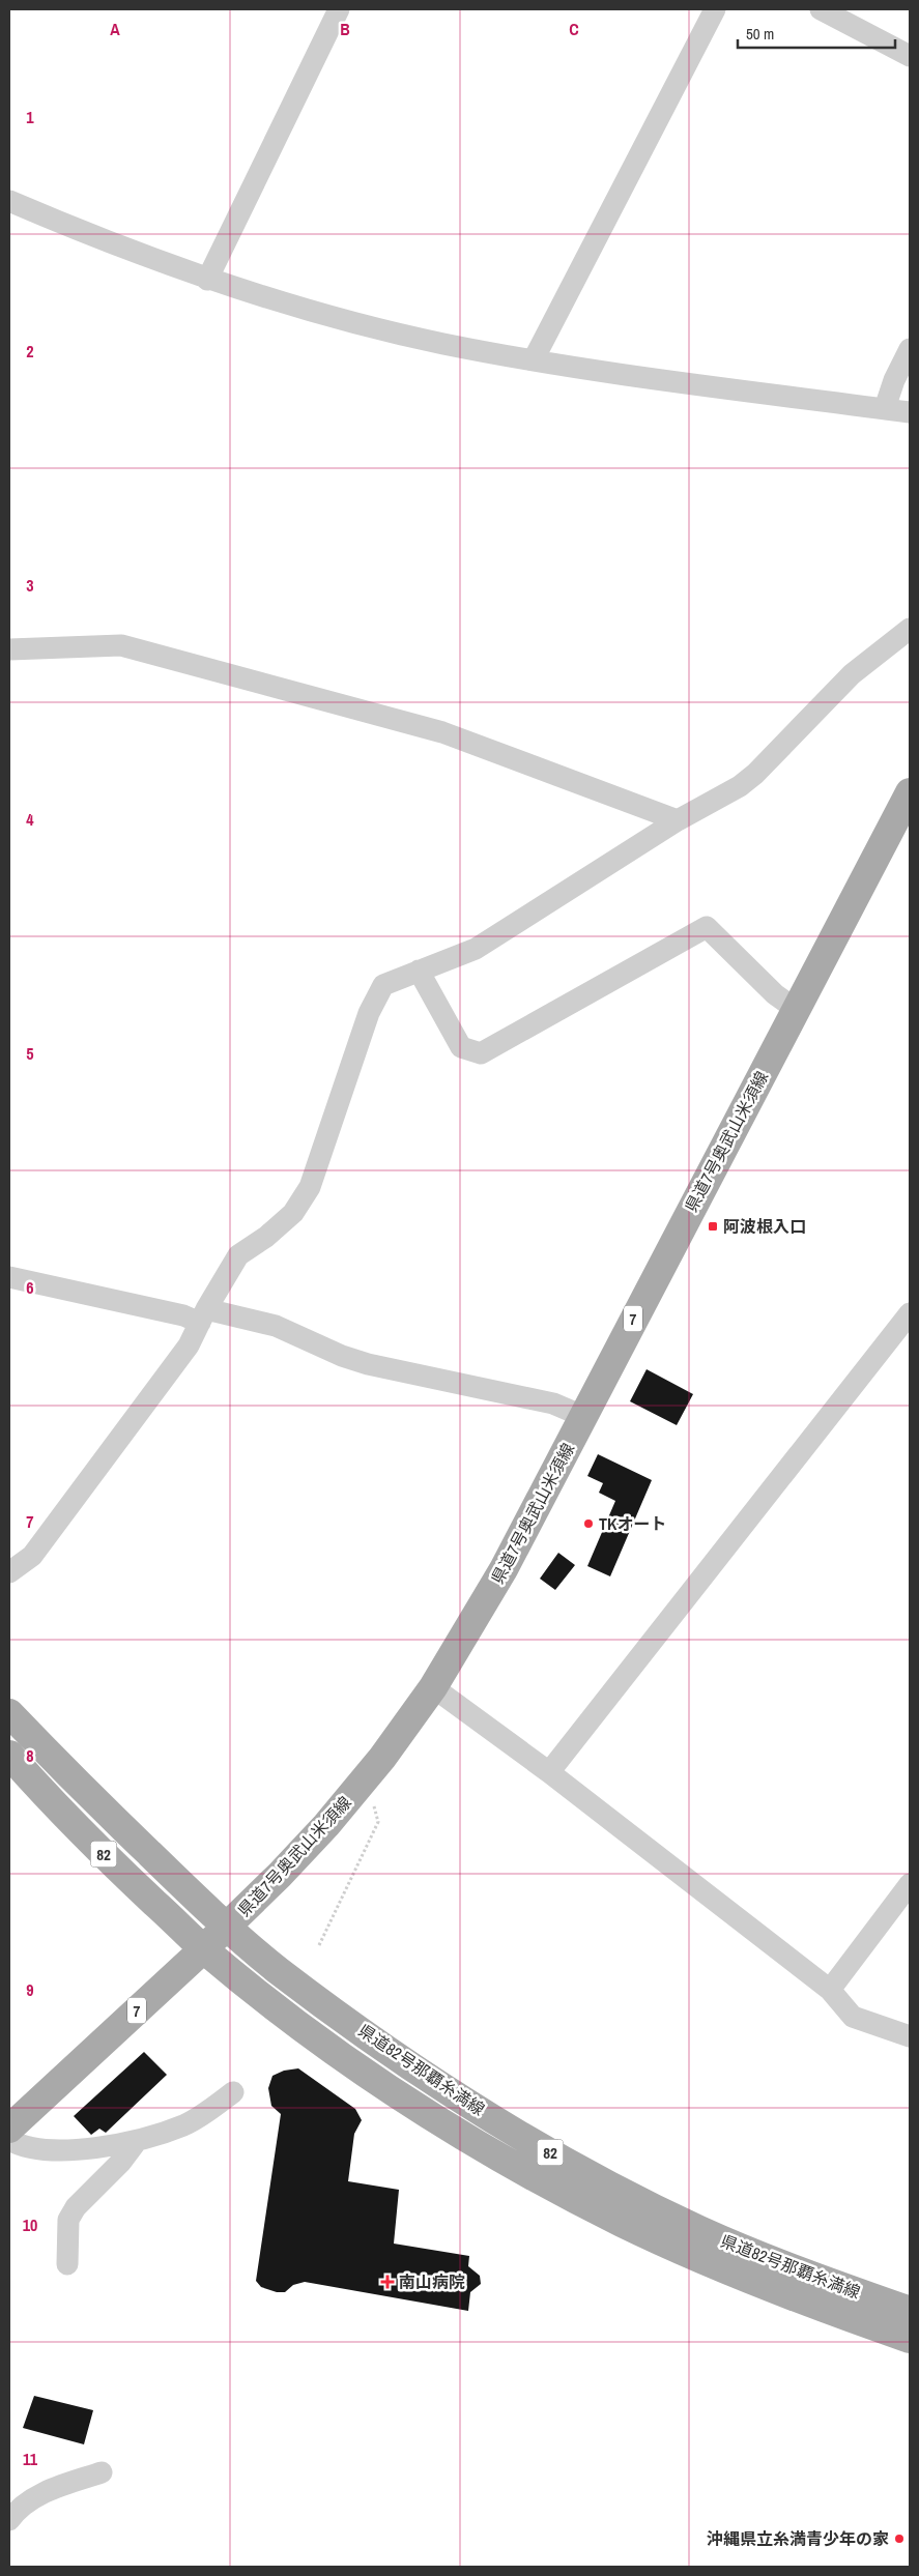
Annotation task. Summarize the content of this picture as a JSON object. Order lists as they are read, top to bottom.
{
  "streets": {
    "main road": [
      "県道7号奥武山米須線",
      "7",
      "82",
      "県道82号那覇糸満線"
    ]
  },
  "crossings": [
    ["県道7号奥武山米須線", "県道82号那覇糸満線"]
  ],
  "places": {
    "transit": ["阿波根入口"],
    "other": ["TKオート", "沖縄県立糸満青少年の家"],
    "health": ["南山病院"]
  },
  "scale_bar": "50 m",
  "grid": {
    "columns": ["A", "B", "C"],
    "rows": [
      "1",
      "2",
      "3",
      "4",
      "5",
      "6",
      "7",
      "8",
      "9",
      "10",
      "11"
    ]
  }
}
